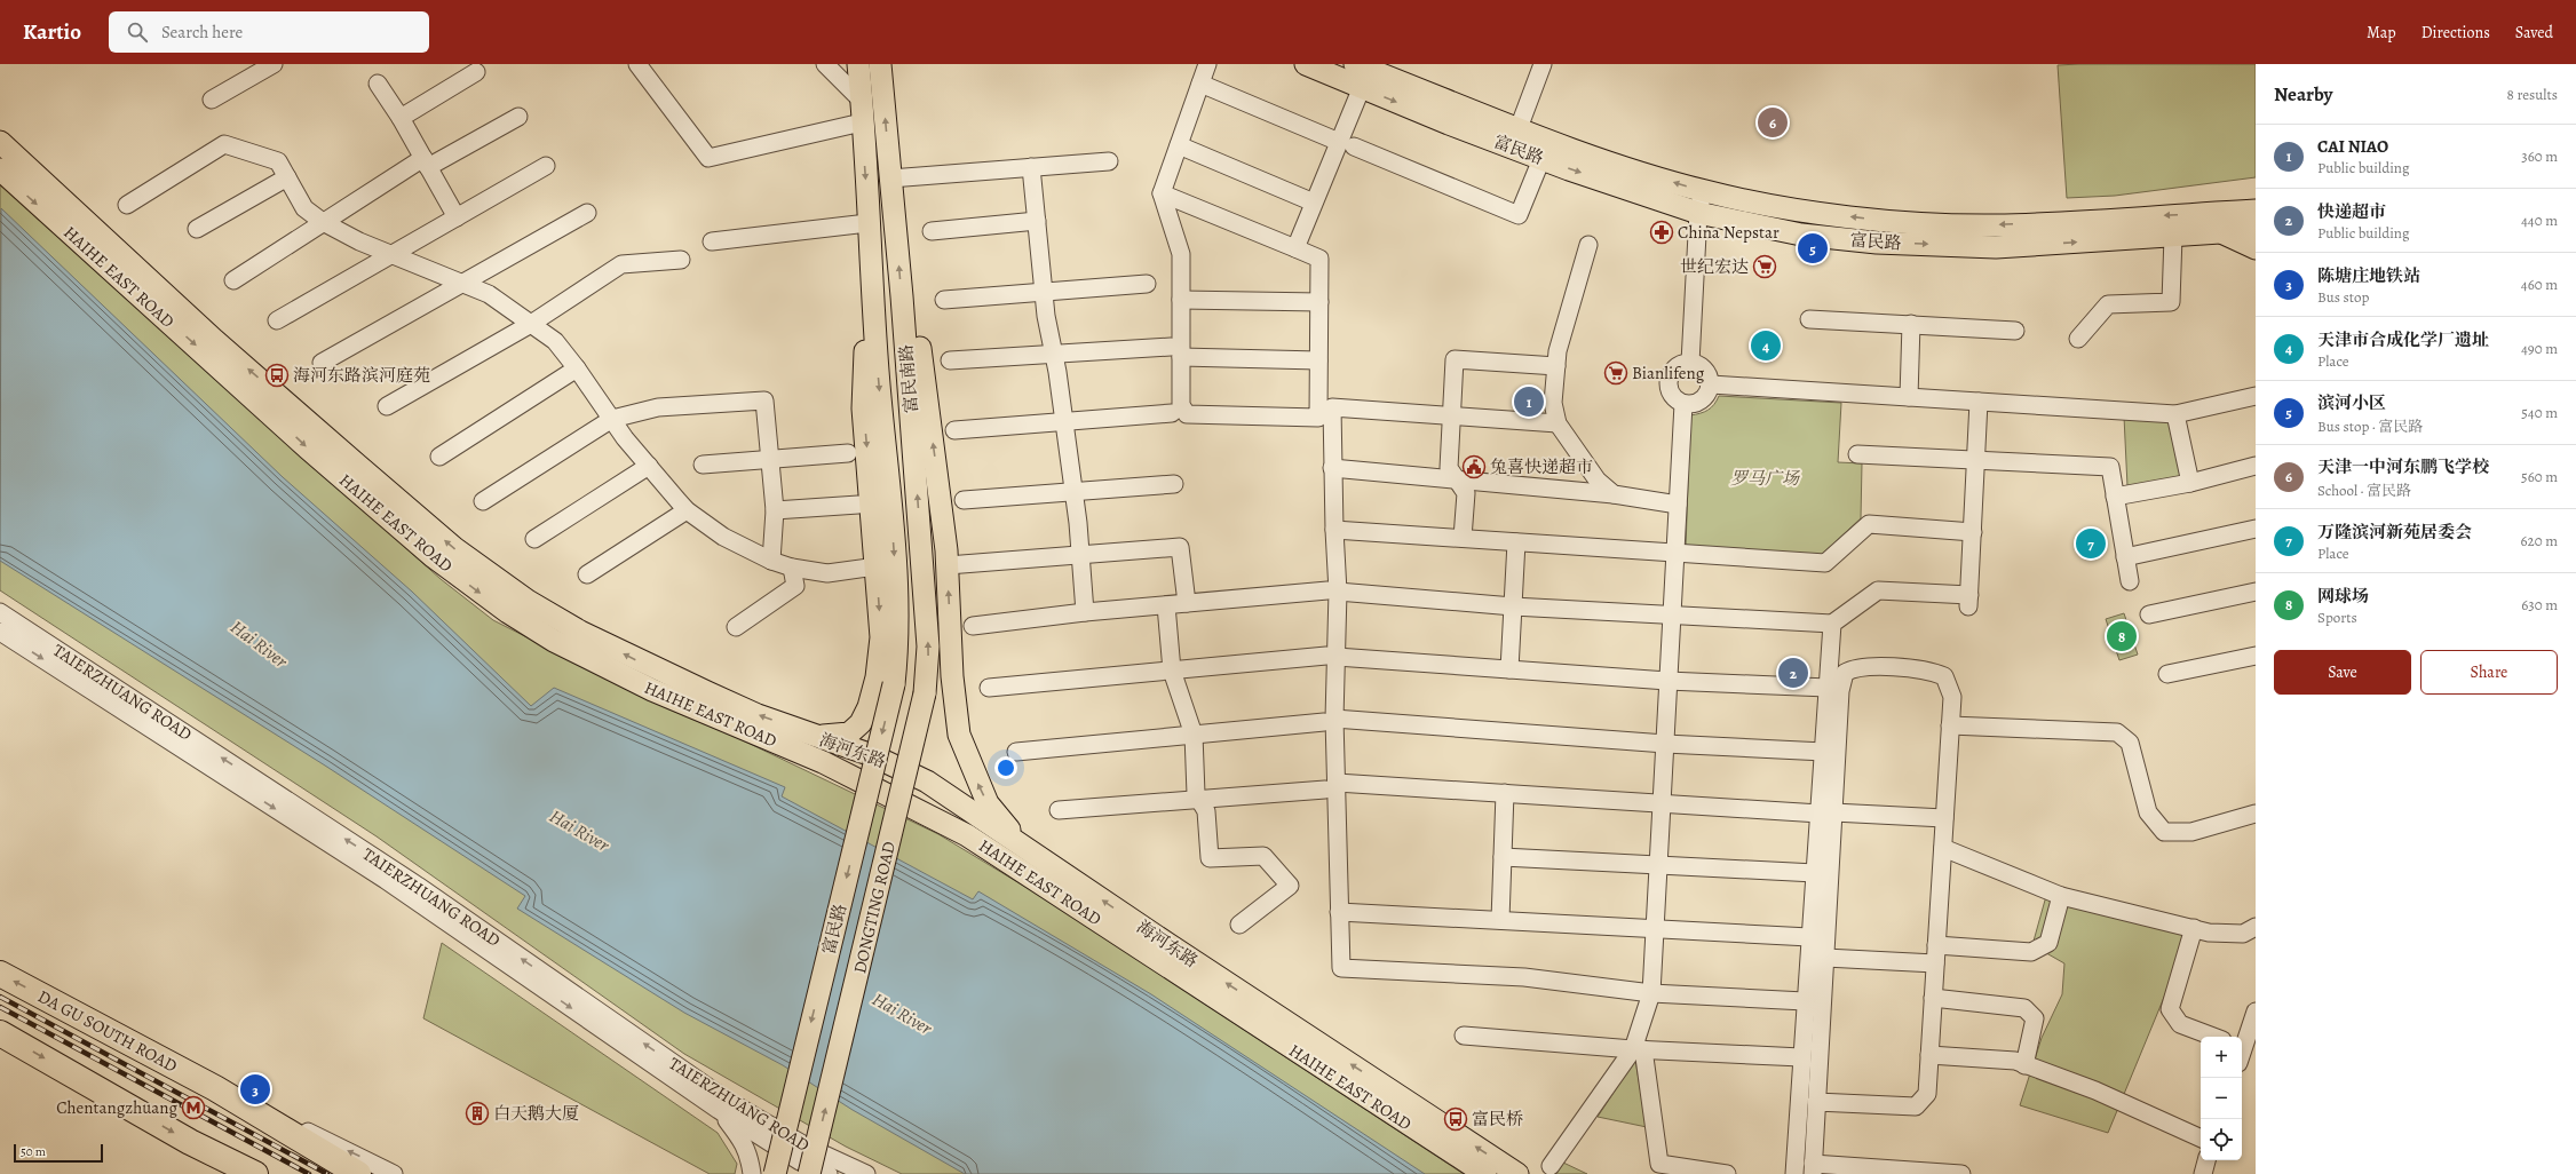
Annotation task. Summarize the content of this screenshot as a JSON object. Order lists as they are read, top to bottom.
{
  "streets": {
    "highway": ["DA GU SOUTH ROAD"],
    "main road": [
      "富民路",
      "HAIHE EAST ROAD",
      "富民南路",
      "海河东路",
      "DONGTING ROAD"
    ],
    "street": ["TAIERZHUANG ROAD"]
  },
  "crossings": [
    ["富民路", "富民南路"],
    ["HAIHE EAST ROAD", "海河东路"],
    ["富民南路", "DONGTING ROAD"]
  ],
  "one_way": ["海河东路", "DONGTING ROAD"],
  "water": ["Hai River"],
  "parks": ["罗马广场"],
  "places": {
    "pharmacy": ["China Nepstar"],
    "supermarket": ["世纪宏达", "Bianlifeng"],
    "bus stop": ["海河东路滨河庭苑", "富民桥"],
    "public building": ["兔喜快递超市"],
    "metro station": ["Chentangzhuang"],
    "building": ["白天鹅大厦"]
  },
  "scale_bar": "50 m",
  "page": {
    "header": "Kartio",
    "search": "Search here",
    "nav": ["Map", "Directions", "Saved"],
    "heading": ["Nearby", "8 results"],
    "pins": [
      "6",
      "5",
      "4",
      "1",
      "7",
      "8",
      "2",
      "3"
    ],
    "list": [
      {
        "mark": "1",
        "name": "CAI NIAO",
        "note": "Public building",
        "value": "360 m"
      },
      {
        "mark": "2",
        "name": "快递超市",
        "note": "Public building",
        "value": "440 m"
      },
      {
        "mark": "3",
        "name": "陈塘庄地铁站",
        "note": "Bus stop",
        "value": "460 m"
      },
      {
        "mark": "4",
        "name": "天津市合成化学厂遗址",
        "note": "Place",
        "value": "490 m"
      },
      {
        "mark": "5",
        "name": "滨河小区",
        "note": "Bus stop · 富民路",
        "value": "540 m"
      },
      {
        "mark": "6",
        "name": "天津一中河东鹏飞学校",
        "note": "School · 富民路",
        "value": "560 m"
      },
      {
        "mark": "7",
        "name": "万隆滨河新苑居委会",
        "note": "Place",
        "value": "620 m"
      },
      {
        "mark": "8",
        "name": "网球场",
        "note": "Sports",
        "value": "630 m"
      }
    ],
    "buttons": ["Save", "Share"],
    "map_buttons": ["+", "−"],
    "scale": "50 m"
  }
}
